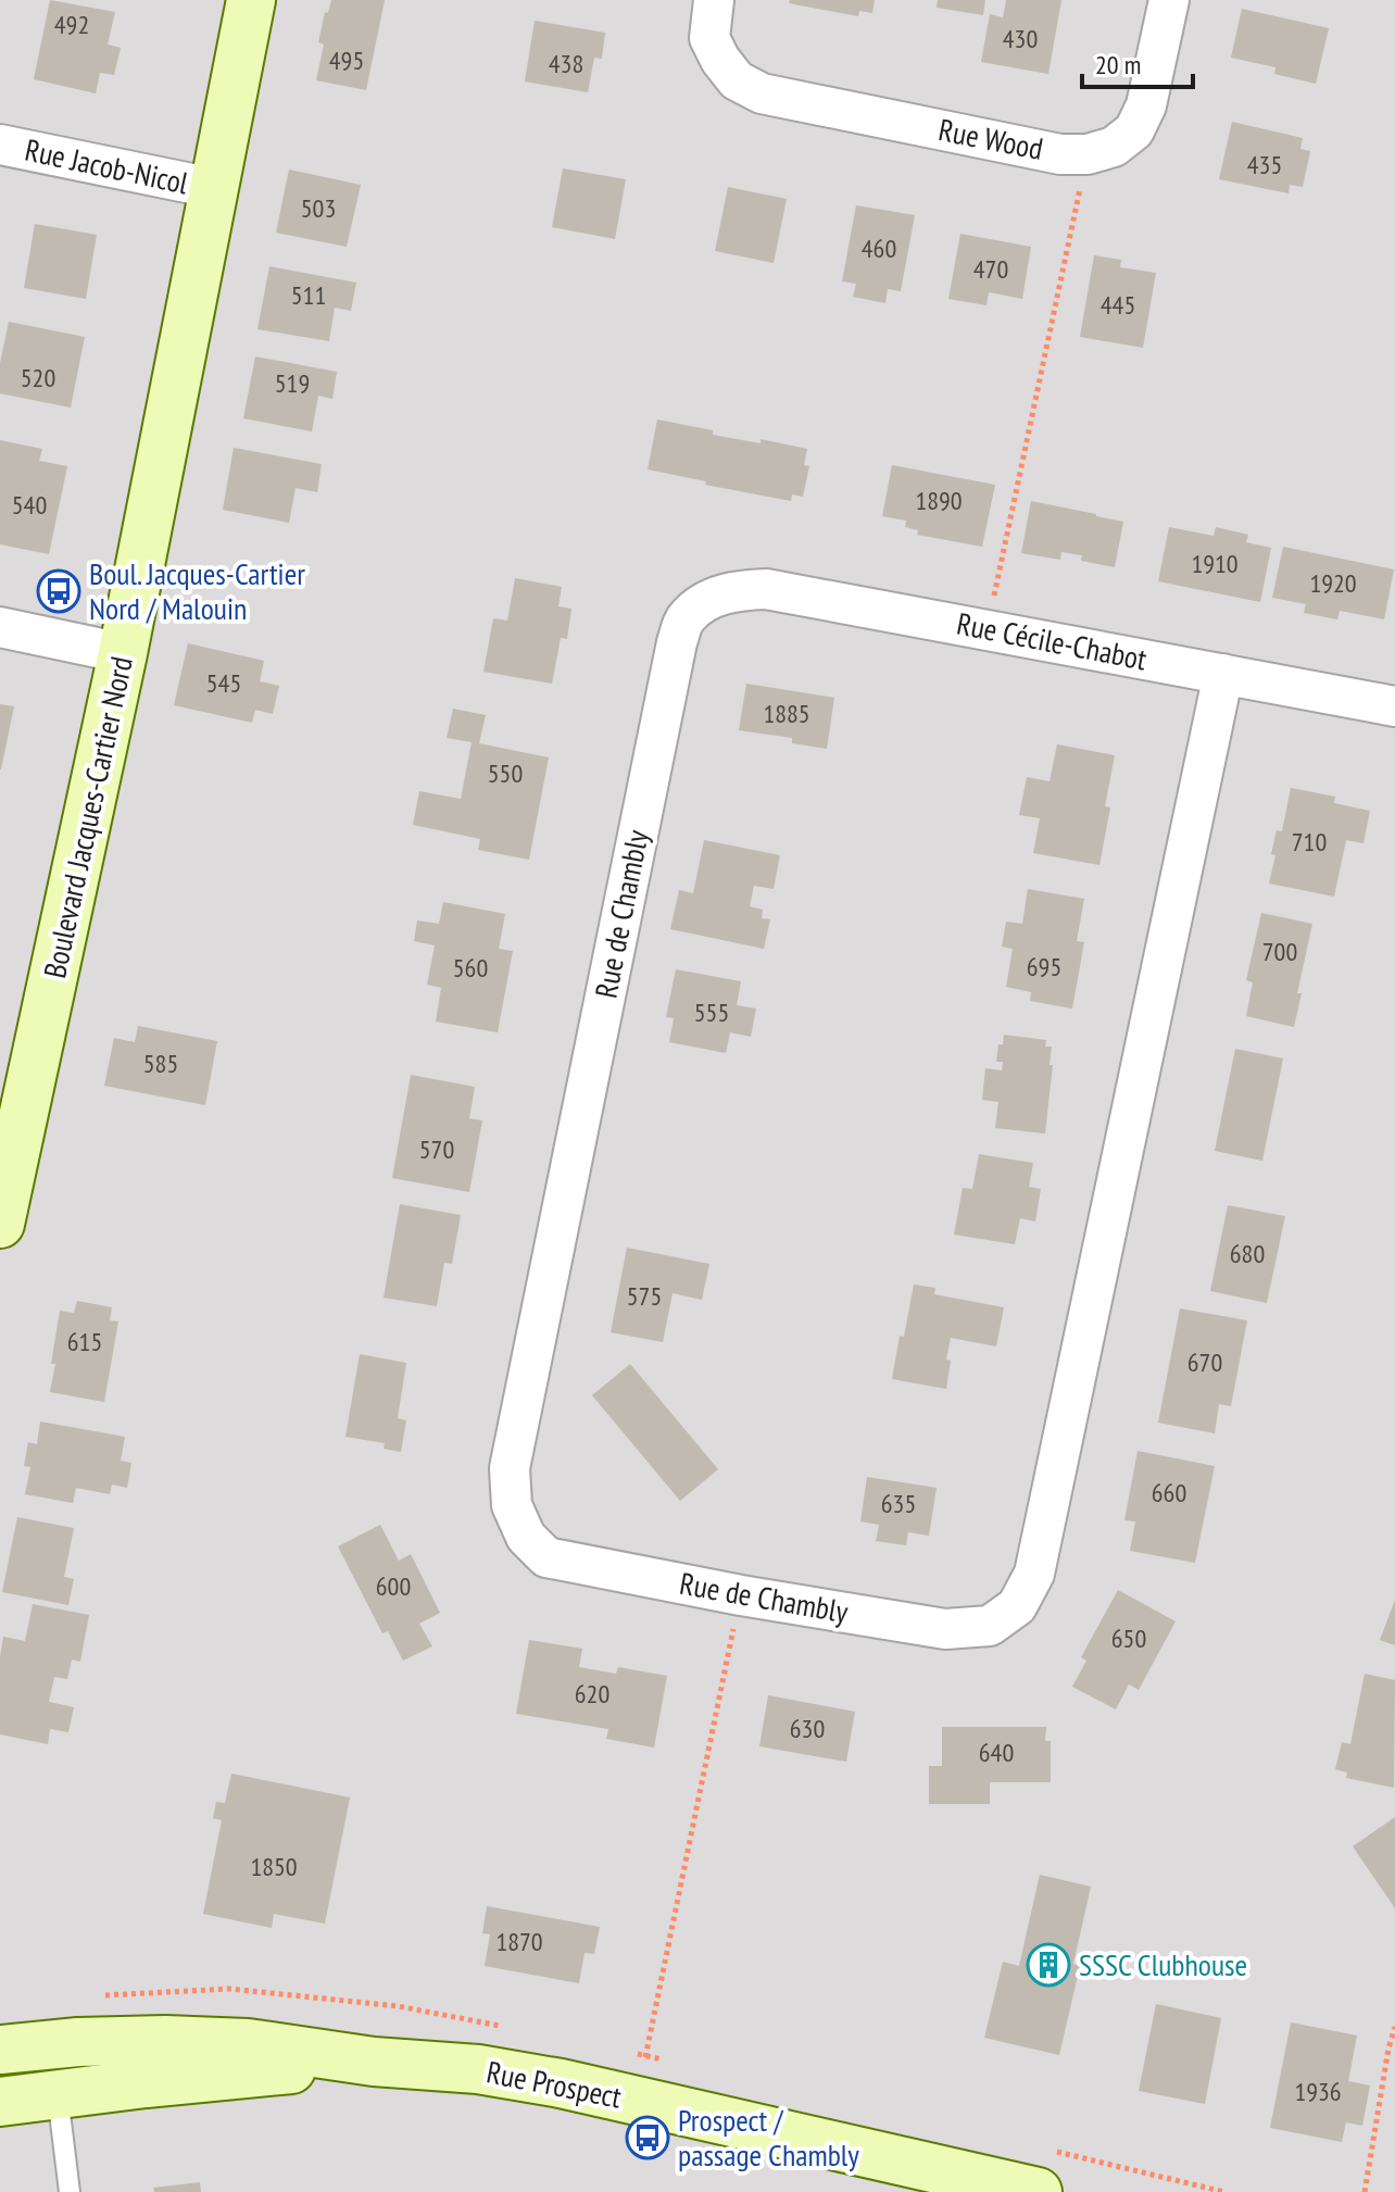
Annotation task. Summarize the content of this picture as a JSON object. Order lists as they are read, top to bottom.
{
  "streets": {
    "street": [
      "Rue Wood",
      "Rue Jacob-Nicol",
      "Rue Cécile-Chabot",
      "Boulevard Jacques-Cartier Nord",
      "Rue de Chambly",
      "Rue Prospect"
    ]
  },
  "crossings": [
    ["Rue Jacob-Nicol", "Boulevard Jacques-Cartier Nord"],
    ["Rue Cécile-Chabot", "Rue de Chambly"]
  ],
  "places": {
    "bus stop": ["Boul. Jacques-Cartier Nord / Malouin", "Prospect / passage Chambly"],
    "building": ["SSSC Clubhouse"]
  },
  "house_numbers": [
    "492",
    "430",
    "495",
    "438",
    "435",
    "503",
    "460",
    "470",
    "511",
    "445",
    "520",
    "519",
    "1890",
    "540",
    "1910",
    "1920",
    "545",
    "1885",
    "550",
    "710",
    "700",
    "695",
    "560",
    "555",
    "585",
    "570",
    "680",
    "575",
    "615",
    "670",
    "660",
    "635",
    "600",
    "650",
    "620",
    "630",
    "640",
    "1850",
    "1870",
    "1936"
  ],
  "scale_bar": "20 m"
}
